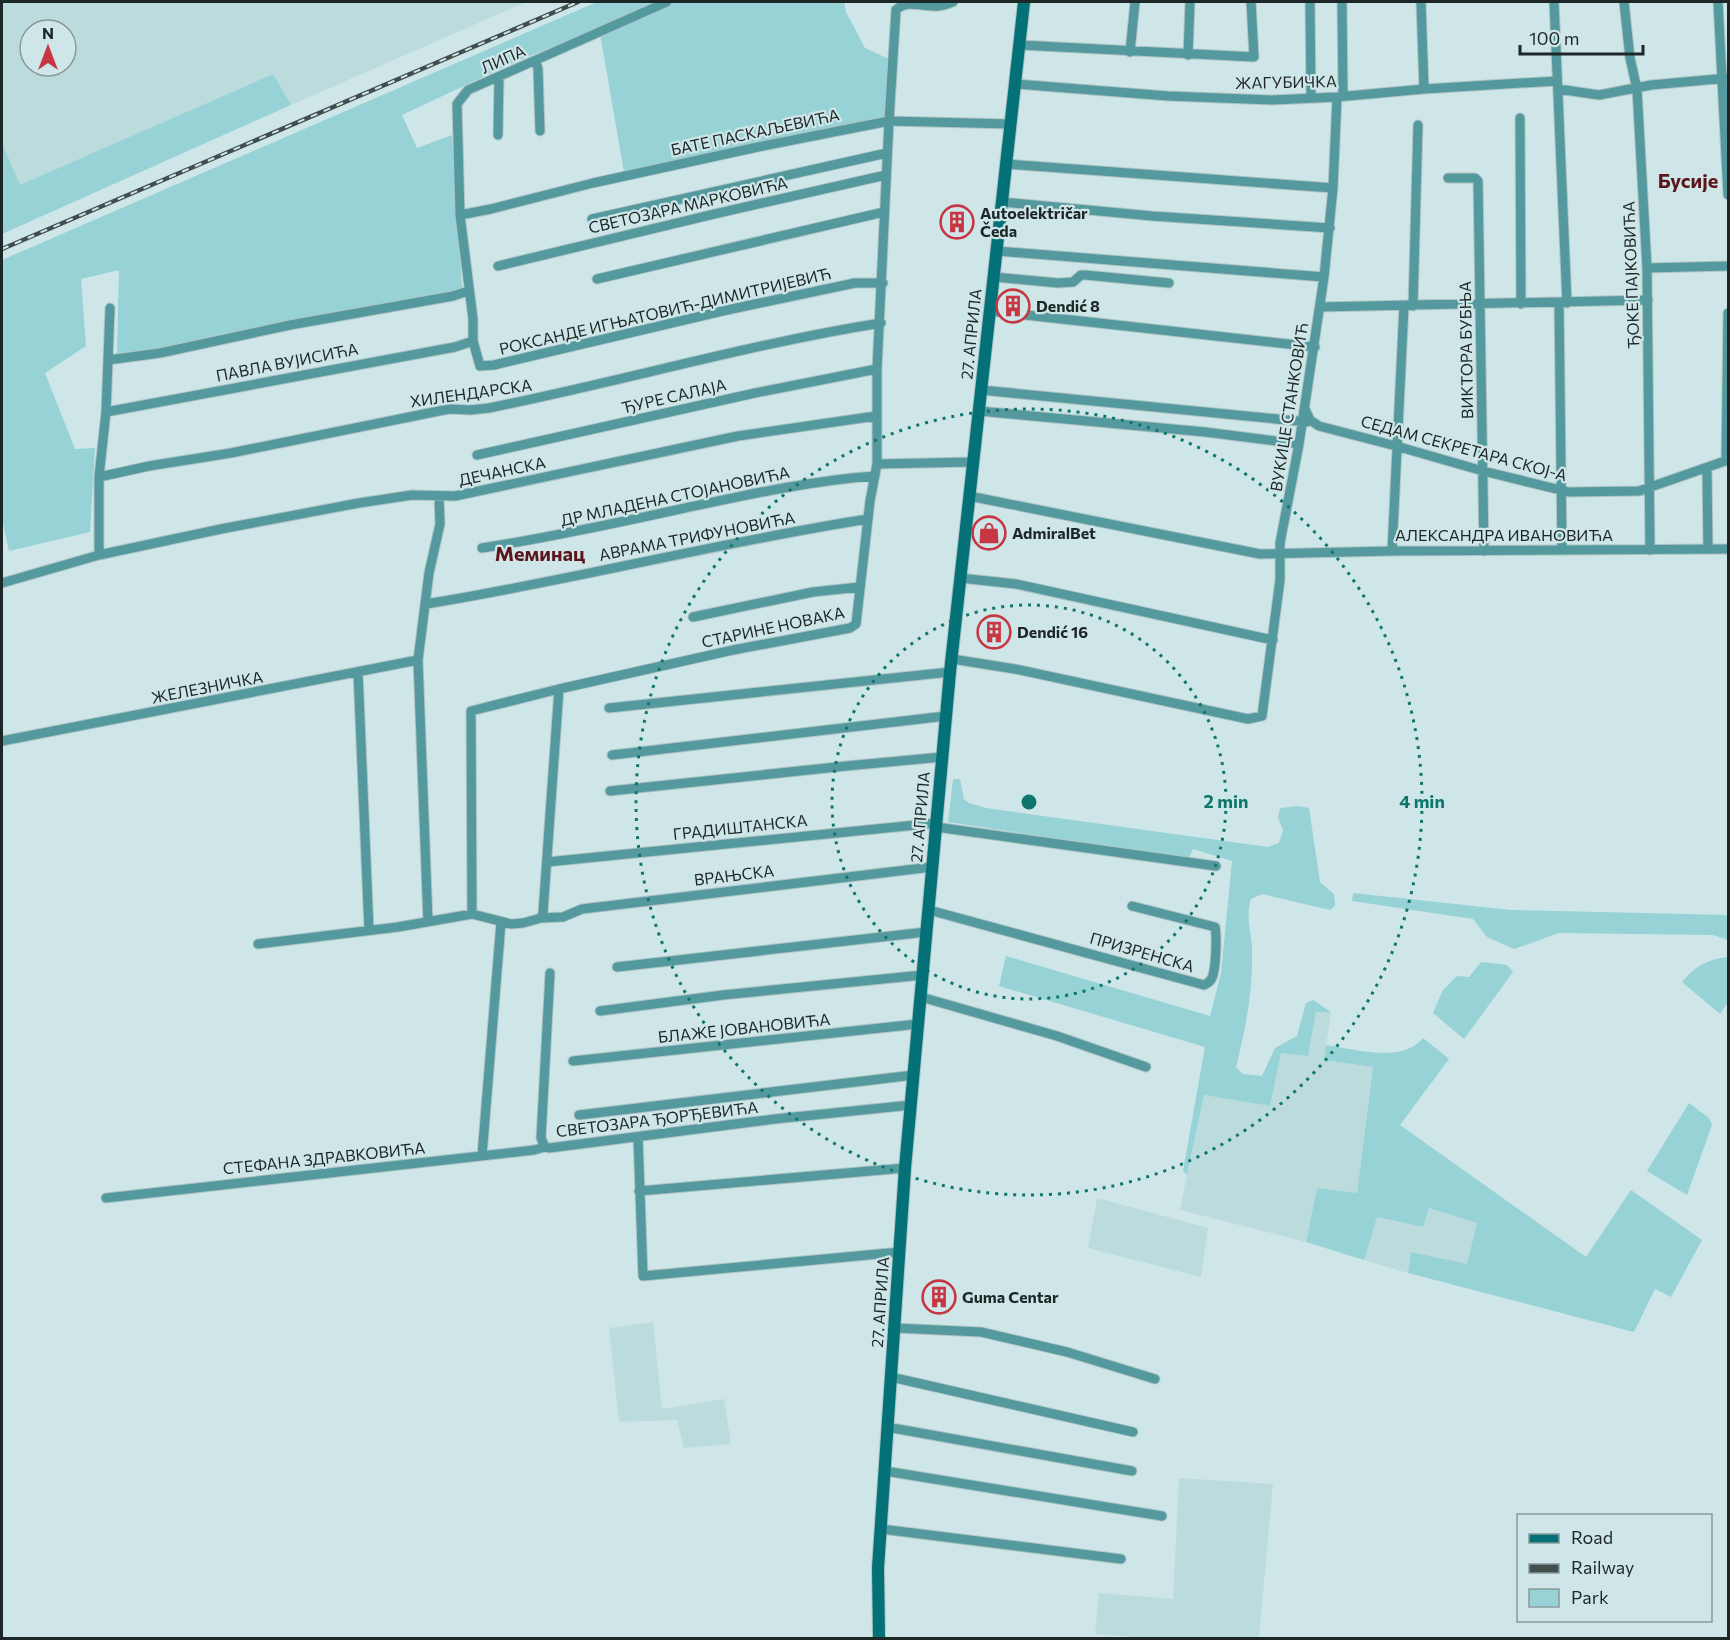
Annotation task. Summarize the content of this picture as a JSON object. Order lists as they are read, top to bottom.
{
  "streets": {
    "main road": ["27. АПРИЛА"],
    "street": [
      "ЛИПА",
      "ЖАГУБИЧКА",
      "БАТЕ ПАСКАЉЕВИЋА",
      "СВЕТОЗАРА МАРКОВИЋА",
      "ЂОКЕ ПАЈКОВИЋА",
      "РОКСАНДЕ ИГЊАТОВИЋ-ДИМИТРИЈЕВИЋ",
      "ВИКТОРА БУБЊА",
      "ПАВЛА ВУЈИСИЋА",
      "ХИЛЕНДАРСКА",
      "ЂУРЕ САЛАЈА",
      "ВУКИЦЕ СТАНКОВИЋ",
      "СЕДАМ СЕКРЕТАРА СКОЈ-А",
      "ДЕЧАНСКА",
      "ДР МЛАДЕНА СТОЈАНОВИЋА",
      "АЛЕКСАНДРА ИВАНОВИЋА",
      "АВРАМА ТРИФУНОВИЋА",
      "СТАРИНЕ НОВАКА",
      "ЖЕЛЕЗНИЧКА",
      "ГРАДИШТАНСКА",
      "ВРАЊСКА",
      "ПРИЗРЕНСКА",
      "БЛАЖЕ ЈОВАНОВИЋА",
      "СВЕТОЗАРА ЂОРЂЕВИЋА",
      "СТЕФАНА ЗДРАВКОВИЋА"
    ]
  },
  "crossings": [
    ["ЛИПА", "БАТЕ ПАСКАЉЕВИЋА"],
    ["ЛИПА", "РОКСАНДЕ ИГЊАТОВИЋ-ДИМИТРИЈЕВИЋ"],
    ["ЛИПА", "ПАВЛА ВУЈИСИЋА"],
    ["ЖАГУБИЧКА", "ЂОКЕ ПАЈКОВИЋА"],
    ["ЖАГУБИЧКА", "27. АПРИЛА"],
    ["ЖАГУБИЧКА", "ВУКИЦЕ СТАНКОВИЋ"],
    ["БАТЕ ПАСКАЉЕВИЋА", "27. АПРИЛА"],
    ["БАТЕ ПАСКАЉЕВИЋА", "СТАРИНЕ НОВАКА"],
    ["СВЕТОЗАРА МАРКОВИЋА", "СТАРИНЕ НОВАКА"],
    ["ЂОКЕ ПАЈКОВИЋА", "СЕДАМ СЕКРЕТАРА СКОЈ-А"],
    ["ЂОКЕ ПАЈКОВИЋА", "АЛЕКСАНДРА ИВАНОВИЋА"],
    ["РОКСАНДЕ ИГЊАТОВИЋ-ДИМИТРИЈЕВИЋ", "ПАВЛА ВУЈИСИЋА"],
    ["РОКСАНДЕ ИГЊАТОВИЋ-ДИМИТРИЈЕВИЋ", "СТАРИНЕ НОВАКА"],
    ["27. АПРИЛА", "ВУКИЦЕ СТАНКОВИЋ"],
    ["27. АПРИЛА", "СЕДАМ СЕКРЕТАРА СКОЈ-А"],
    ["27. АПРИЛА", "АЛЕКСАНДРА ИВАНОВИЋА"],
    ["27. АПРИЛА", "ГРАДИШТАНСКА"],
    ["27. АПРИЛА", "ВРАЊСКА"],
    ["27. АПРИЛА", "ПРИЗРЕНСКА"],
    ["27. АПРИЛА", "БЛАЖЕ ЈОВАНОВИЋА"],
    ["27. АПРИЛА", "СВЕТОЗАРА ЂОРЂЕВИЋА"],
    ["ВИКТОРА БУБЊА", "СЕДАМ СЕКРЕТАРА СКОЈ-А"],
    ["ВИКТОРА БУБЊА", "АЛЕКСАНДРА ИВАНОВИЋА"],
    ["ХИЛЕНДАРСКА", "СТАРИНЕ НОВАКА"],
    ["ЂУРЕ САЛАЈА", "СТАРИНЕ НОВАКА"],
    ["ВУКИЦЕ СТАНКОВИЋ", "СЕДАМ СЕКРЕТАРА СКОЈ-А"],
    ["ВУКИЦЕ СТАНКОВИЋ", "АЛЕКСАНДРА ИВАНОВИЋА"],
    ["ДЕЧАНСКА", "СТАРИНЕ НОВАКА"],
    ["ДР МЛАДЕНА СТОЈАНОВИЋА", "СТАРИНЕ НОВАКА"],
    ["АВРАМА ТРИФУНОВИЋА", "СТАРИНЕ НОВАКА"],
    ["СТАРИНЕ НОВАКА", "ВРАЊСКА"],
    ["СВЕТОЗАРА ЂОРЂЕВИЋА", "СТЕФАНА ЗДРАВКОВИЋА"]
  ],
  "districts": ["Бусије", "Меминац"],
  "places": {
    "building": [
      "Autoelektričar Čeda",
      "Dendić 8",
      "Dendić 16",
      "Guma Centar"
    ],
    "shop": ["AdmiralBet"]
  },
  "legend": ["Road", "Railway", "Park"],
  "scale_bar": "100 m",
  "north": "top",
  "rings": ["2 min", "4 min"]
}
